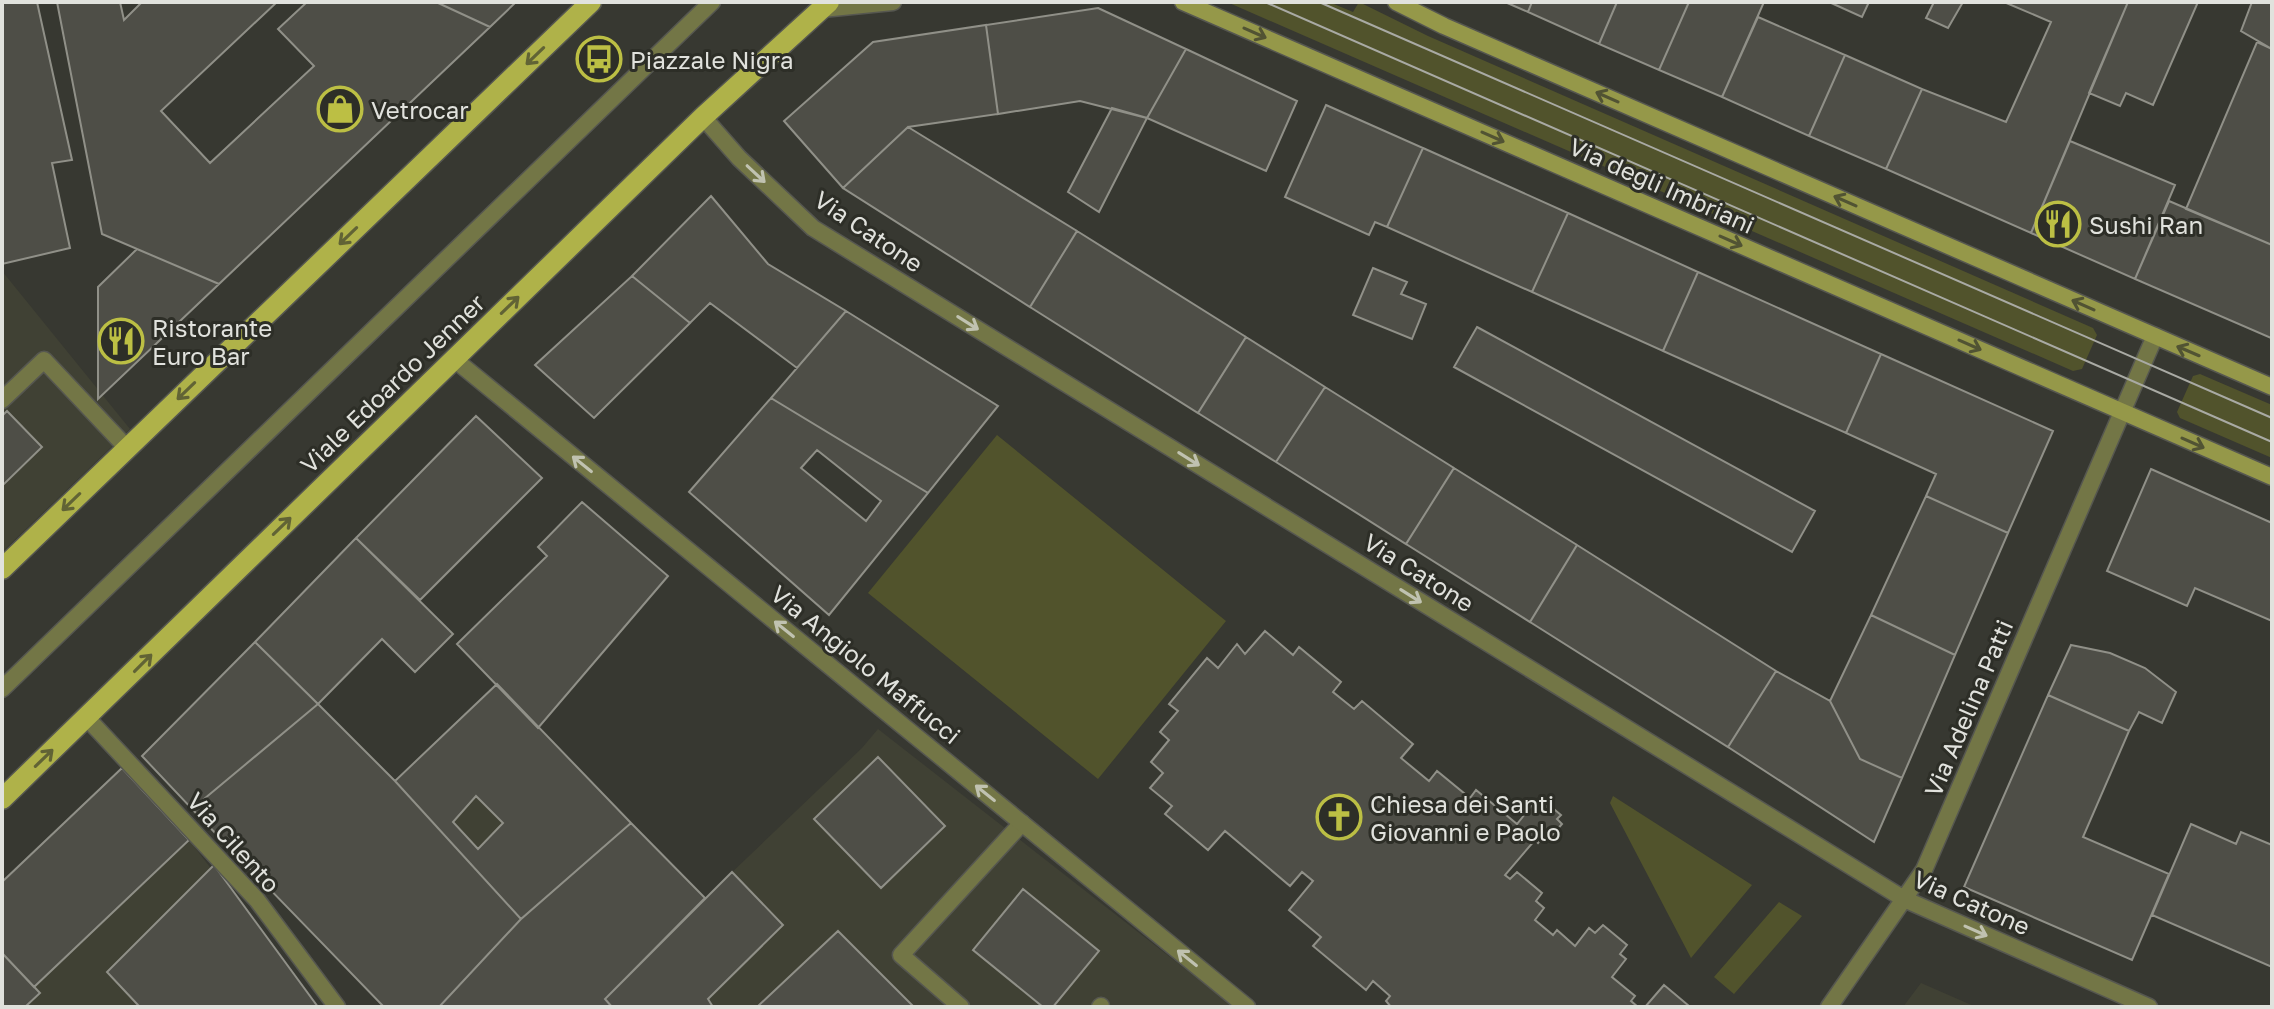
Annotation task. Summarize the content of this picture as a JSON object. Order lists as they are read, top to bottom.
{
  "streets": {
    "main road": ["Viale Edoardo Jenner"],
    "street": [
      "Via degli Imbriani",
      "Via Catone",
      "Via Angiolo Maffucci",
      "Via Adelina Patti",
      "Via Cilento"
    ]
  },
  "crossings": [
    ["Via degli Imbriani", "Via Adelina Patti"],
    ["Via Catone", "Viale Edoardo Jenner"],
    ["Via Catone", "Via Adelina Patti"],
    ["Viale Edoardo Jenner", "Via Angiolo Maffucci"],
    ["Viale Edoardo Jenner", "Via Cilento"]
  ],
  "one_way": ["Via Catone", "Via Angiolo Maffucci"],
  "places": {
    "bus stop": ["Piazzale Nigra"],
    "shop": ["Vetrocar"],
    "restaurant": ["Sushi Ran", "Ristorante Euro Bar"],
    "church": ["Chiesa dei Santi Giovanni e Paolo"]
  }
}
